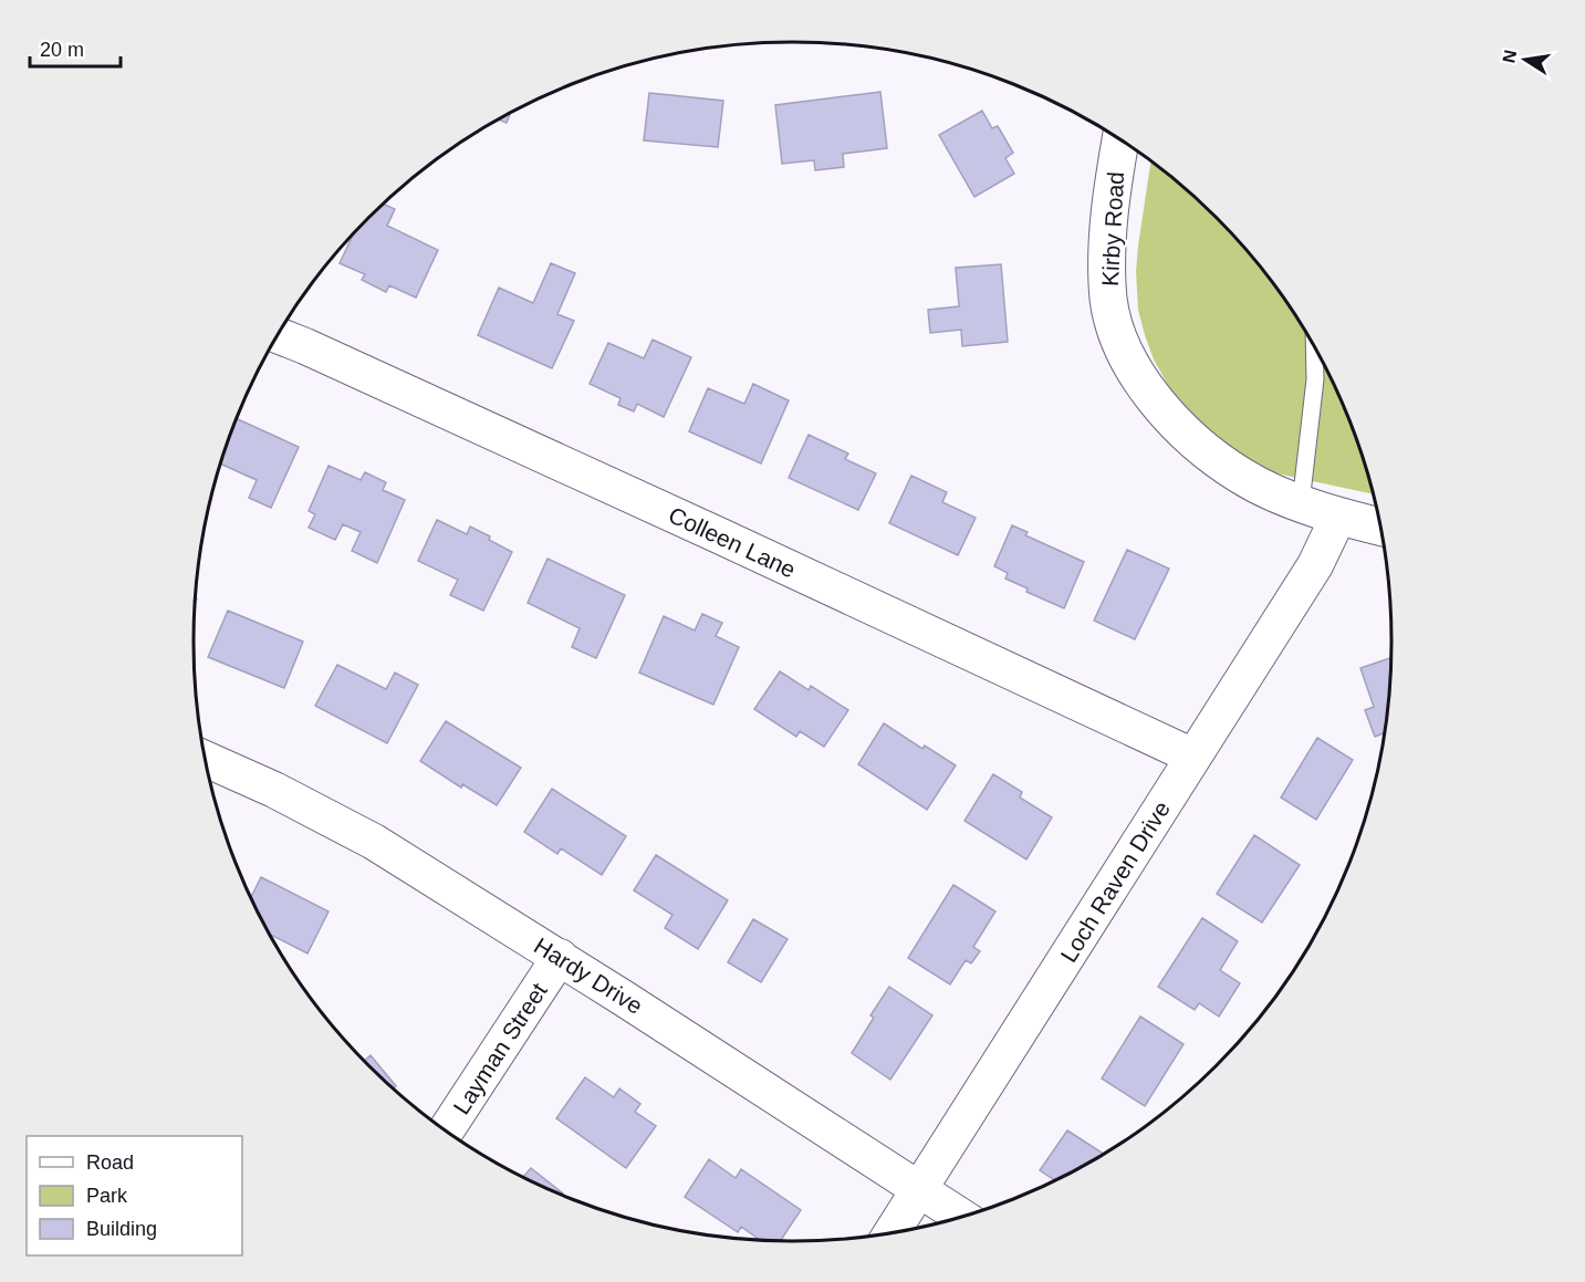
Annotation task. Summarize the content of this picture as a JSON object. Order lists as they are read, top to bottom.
{
  "streets": {
    "main road": ["Kirby Road"],
    "street": [
      "Colleen Lane",
      "Loch Raven Drive",
      "Hardy Drive",
      "Layman Street"
    ]
  },
  "crossings": [
    ["Kirby Road", "Loch Raven Drive"],
    ["Colleen Lane", "Loch Raven Drive"],
    ["Loch Raven Drive", "Hardy Drive"],
    ["Hardy Drive", "Layman Street"]
  ],
  "legend": ["Road", "Park", "Building"],
  "scale_bar": "20 m",
  "north": "left"
}
